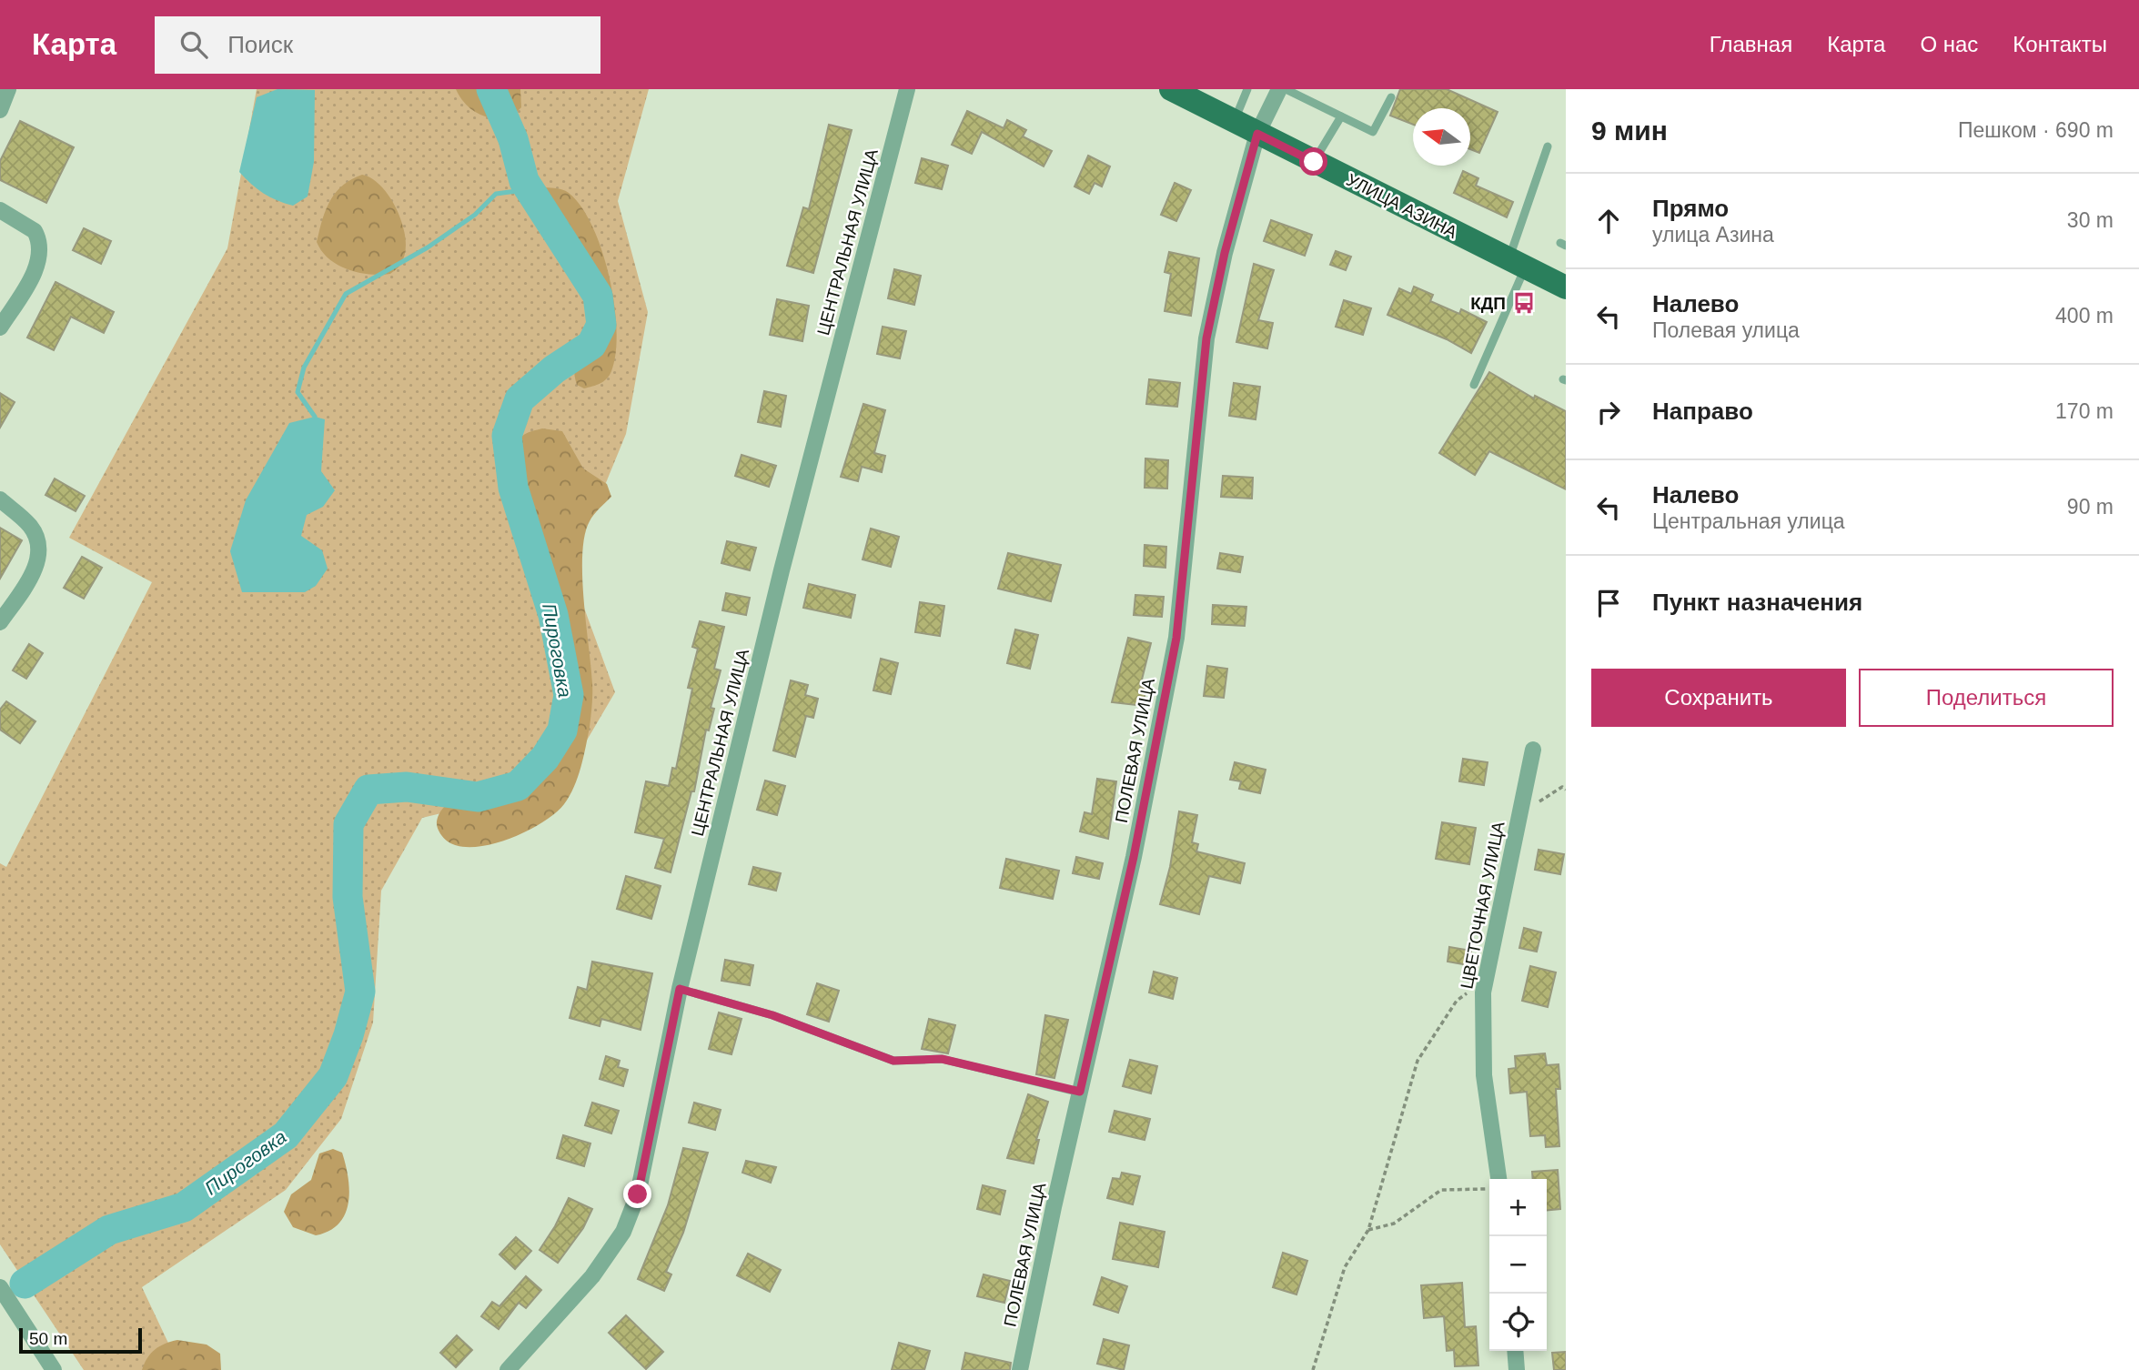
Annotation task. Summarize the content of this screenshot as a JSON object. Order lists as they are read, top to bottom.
{
  "streets": {
    "main road": ["УЛИЦА АЗИНА"],
    "street": ["ЦЕНТРАЛЬНАЯ УЛИЦА", "ПОЛЕВАЯ УЛИЦА", "ЦВЕТОЧНАЯ УЛИЦА"]
  },
  "crossings": [
    ["УЛИЦА АЗИНА", "ПОЛЕВАЯ УЛИЦА"]
  ],
  "water": ["Пироговка"],
  "places": {
    "bus stop": ["КДП"]
  },
  "scale_bar": "50 m",
  "north": "left",
  "page": {
    "header": "Карта",
    "search": "Поиск",
    "nav": [
      "Главная",
      "Карта",
      "О нас",
      "Контакты"
    ],
    "heading": ["9 мин", "Пешком · 690 m"],
    "list": [
      ["Прямо", "улица Азина", "30 m"],
      ["Налево", "Полевая улица", "400 m"],
      ["Направо", "170 m"],
      ["Налево", "Центральная улица", "90 m"],
      "Пункт назначения"
    ],
    "buttons": ["Сохранить", "Поделиться"],
    "map_buttons": ["+", "−"],
    "scale": "50 m"
  }
}
